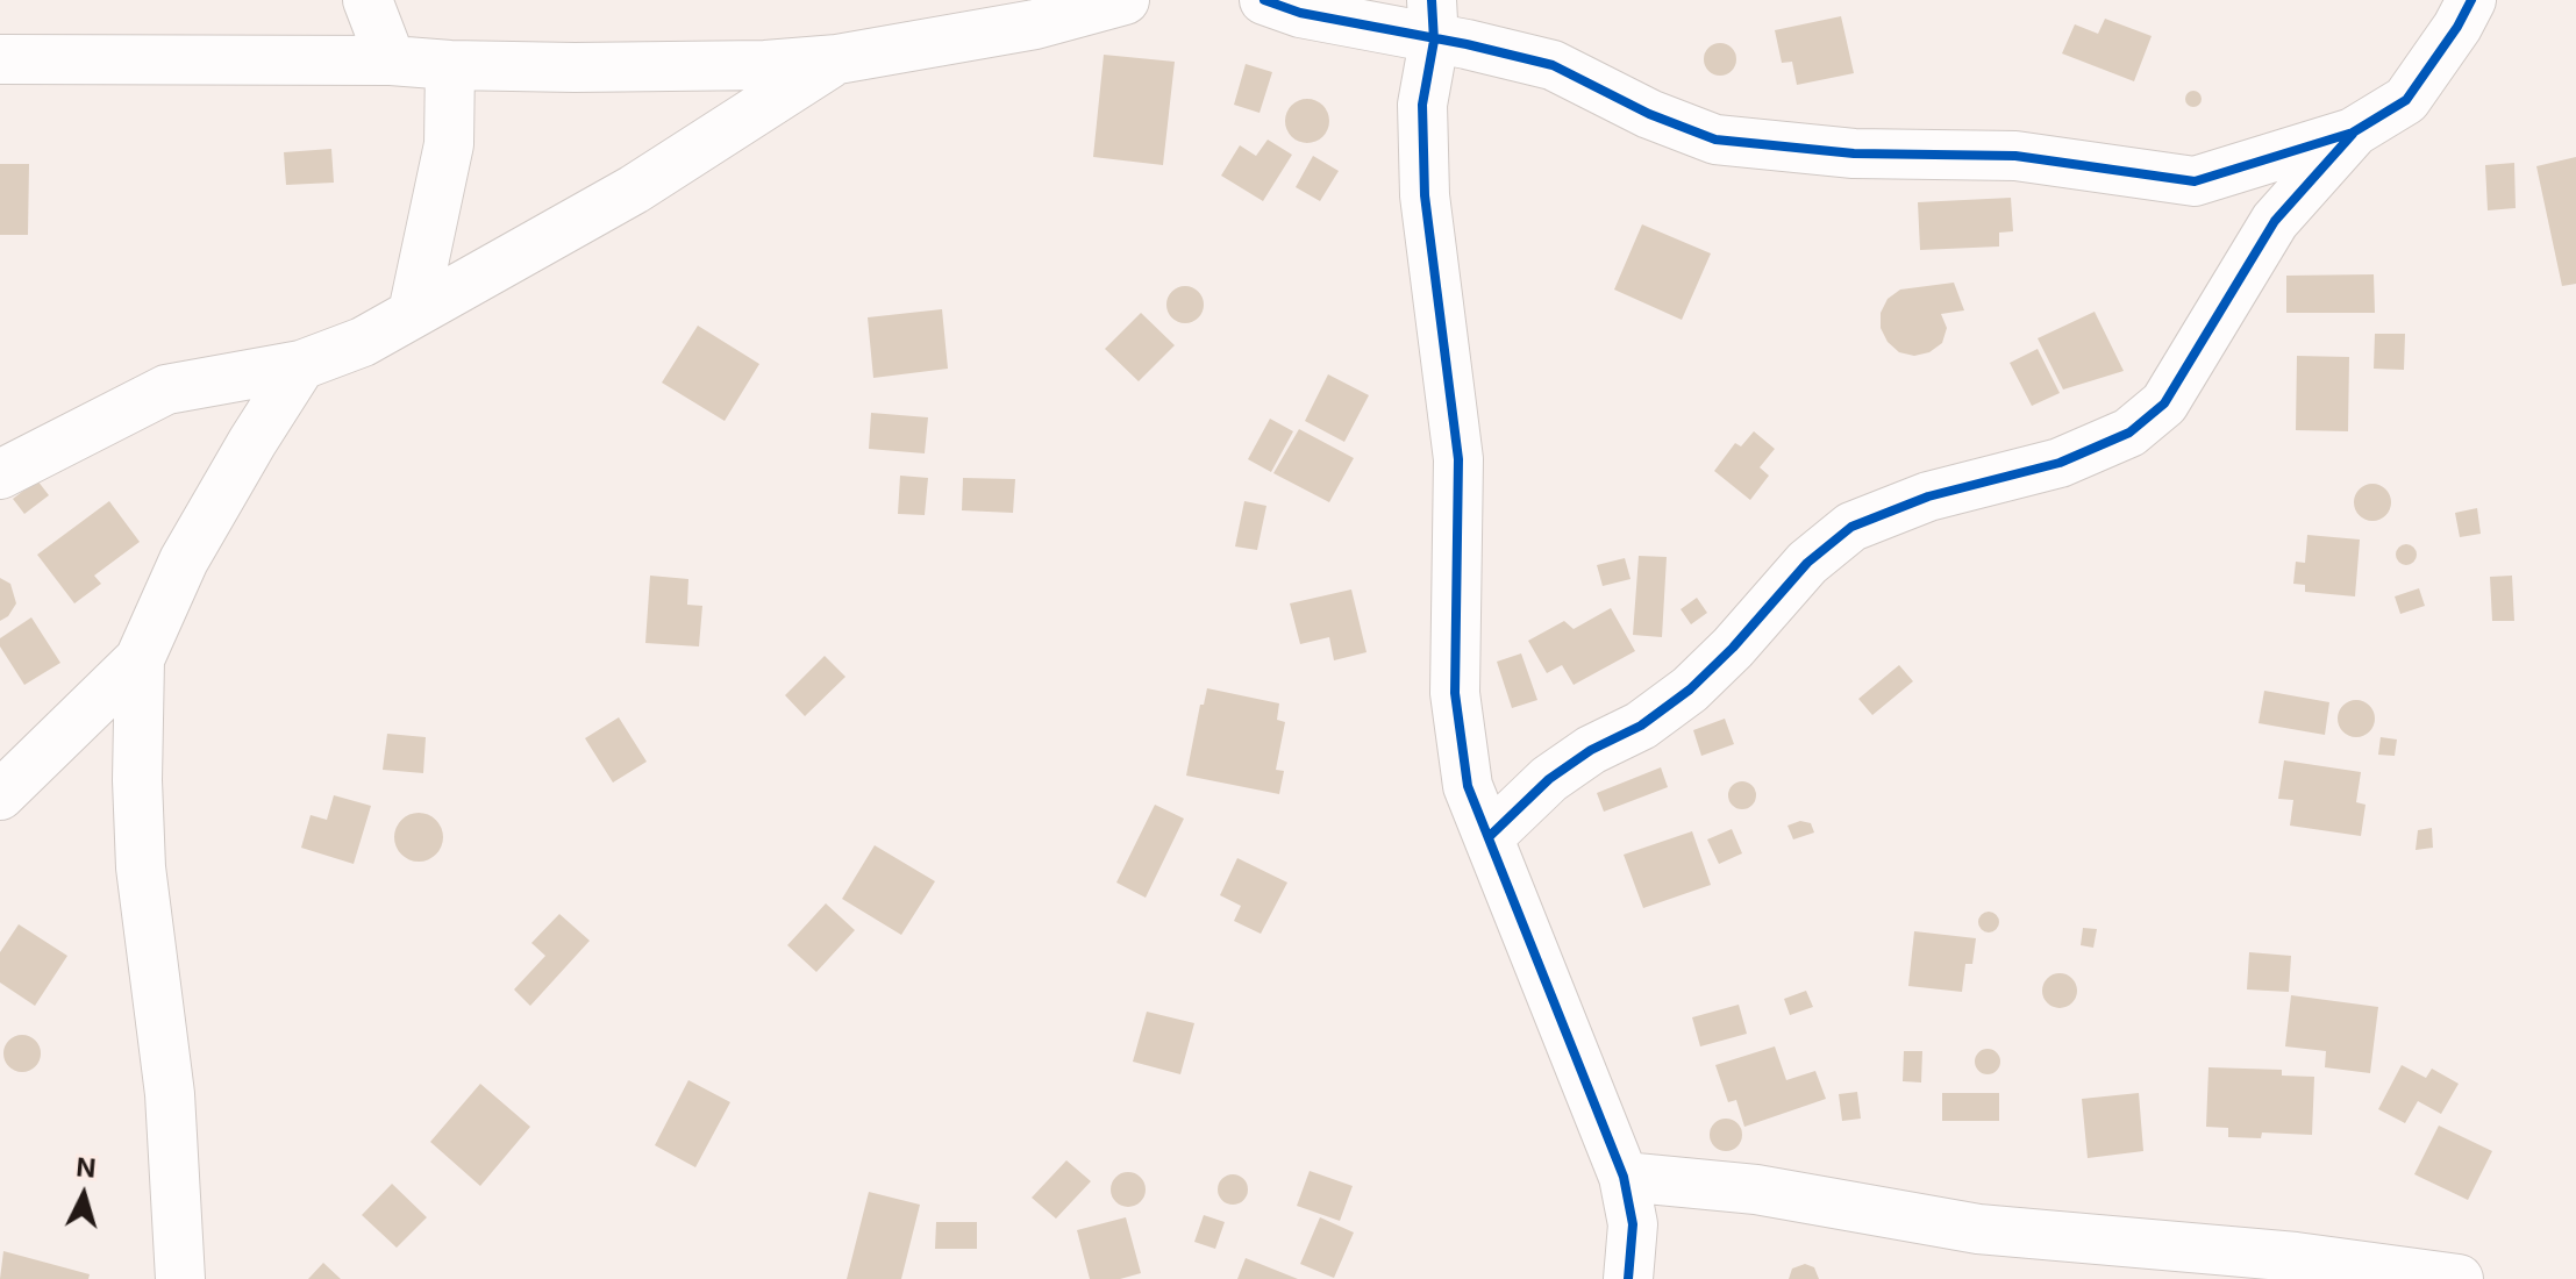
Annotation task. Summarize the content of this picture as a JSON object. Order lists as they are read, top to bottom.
{
  "north": "top"
}
